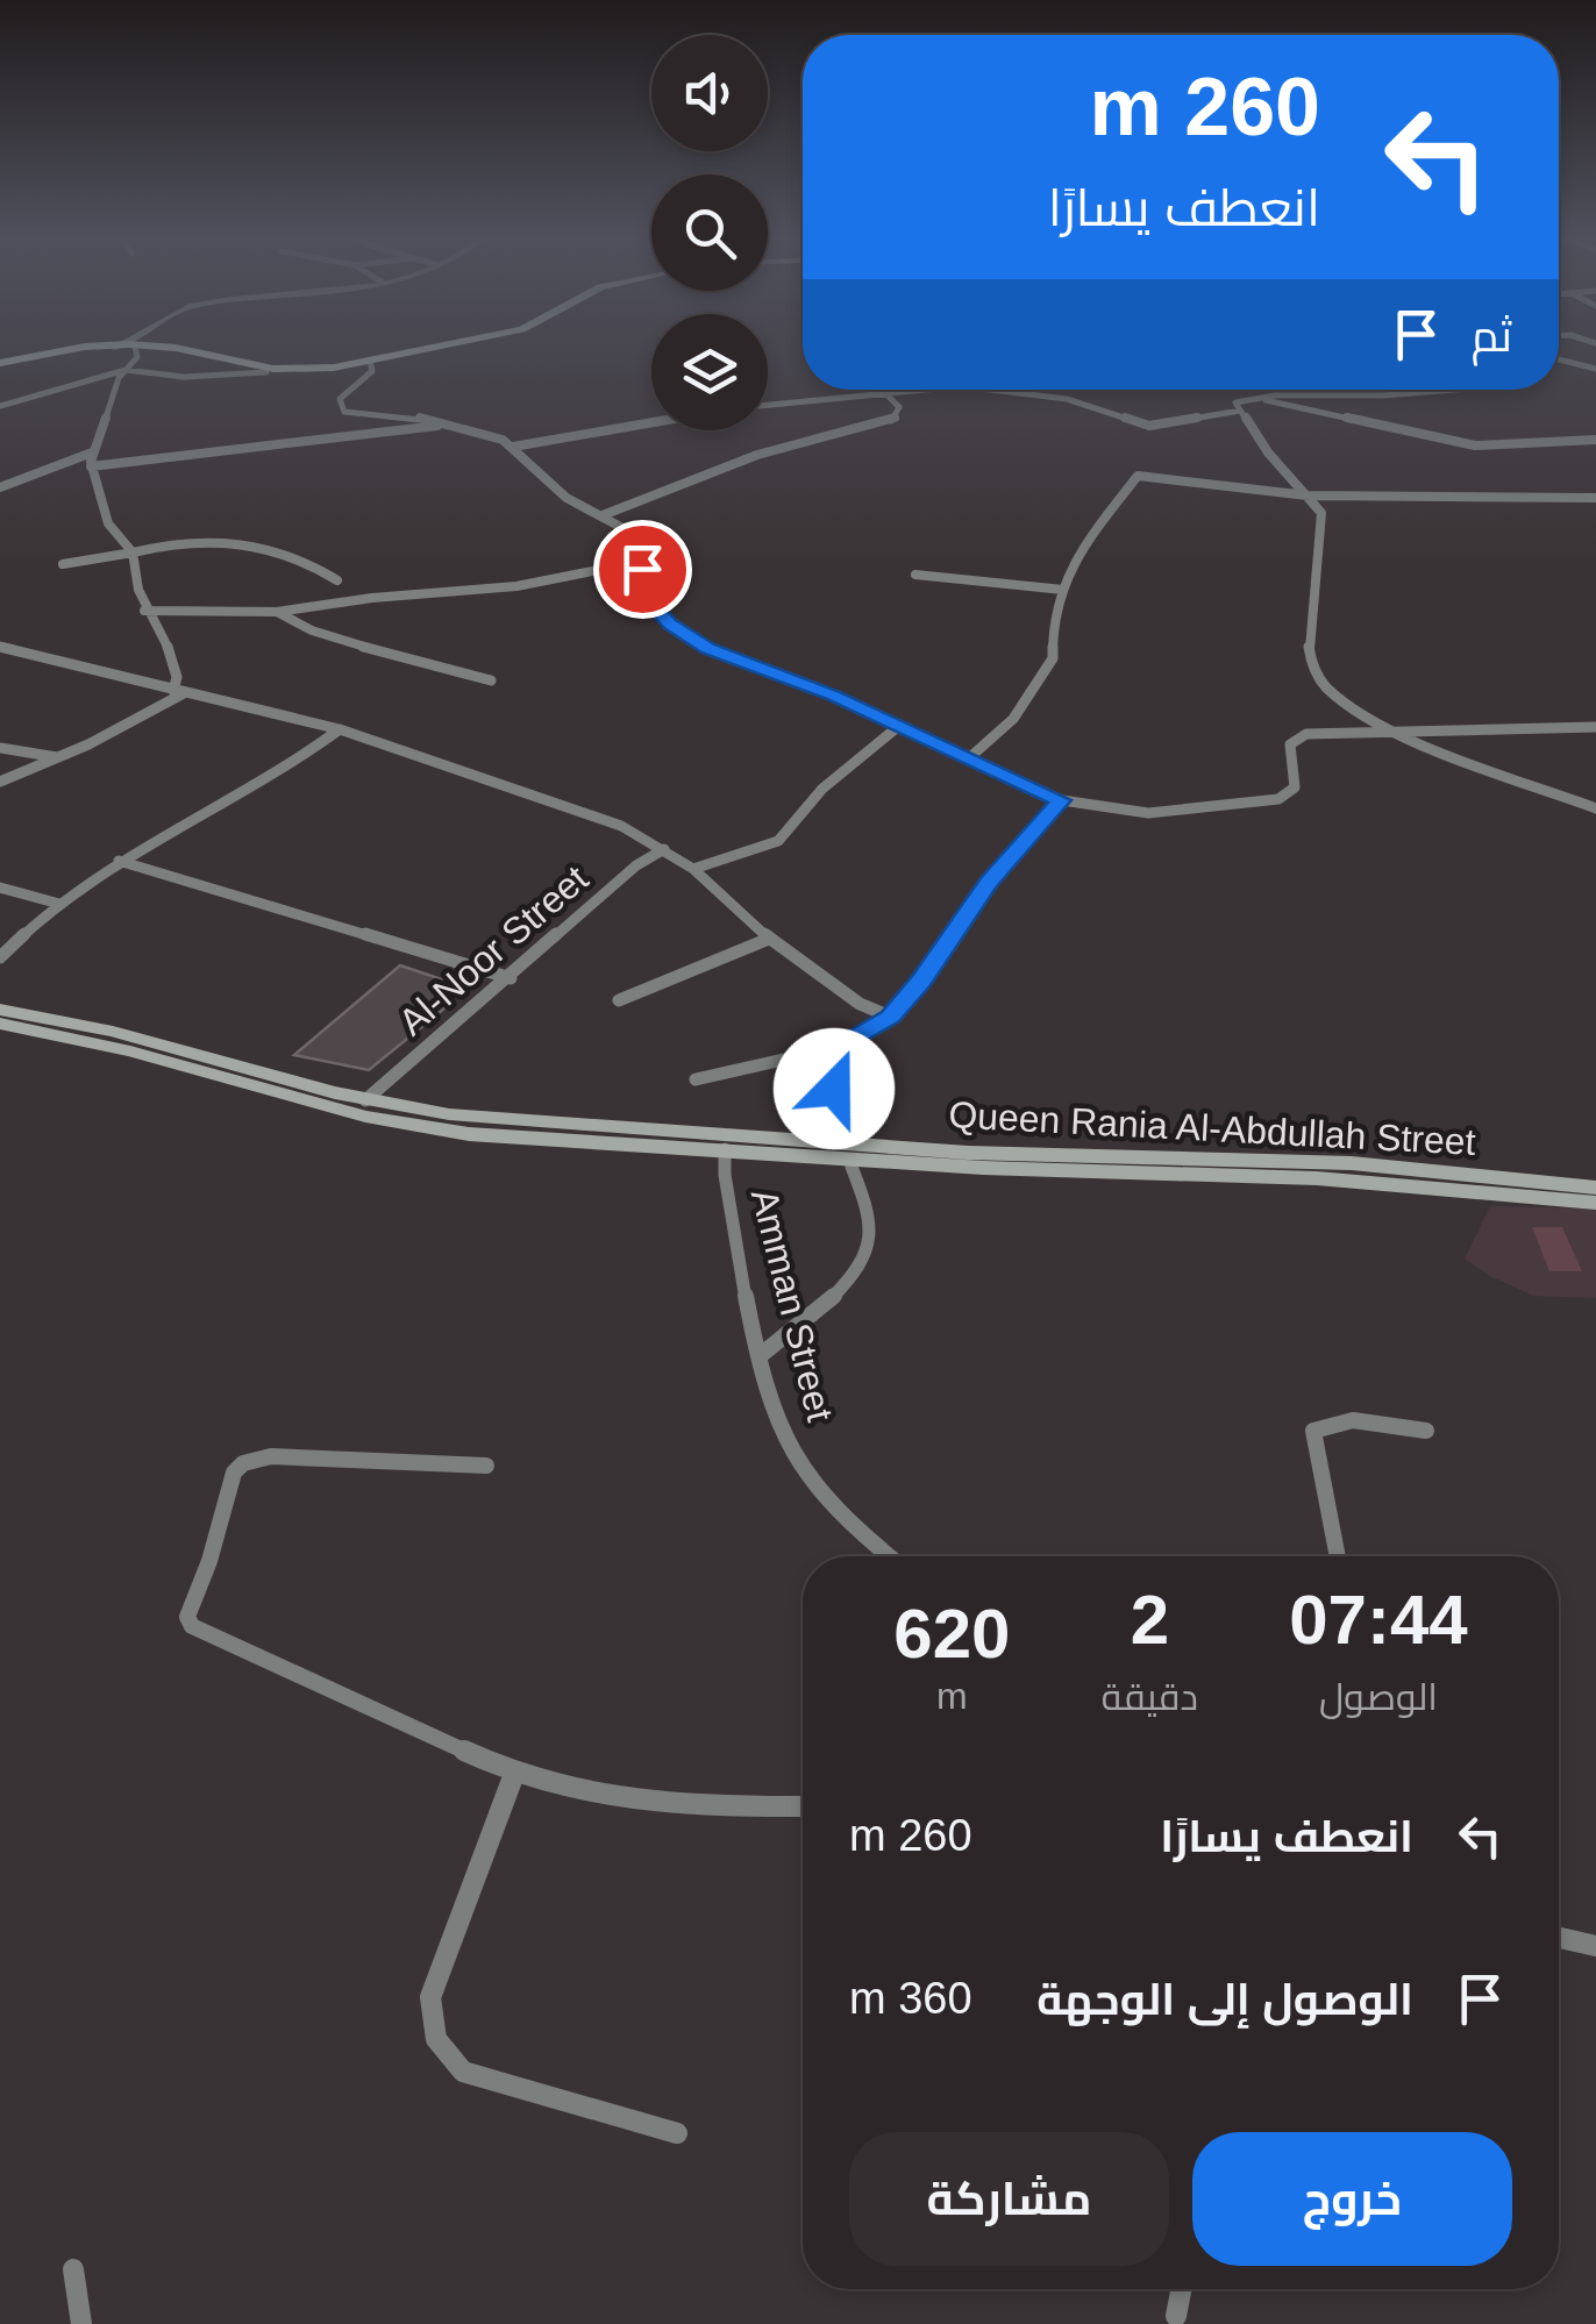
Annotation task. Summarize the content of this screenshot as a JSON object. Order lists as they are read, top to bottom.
{
  "streets": {
    "main road": ["Queen Rania Al-Abdullah Street"],
    "street": ["Al-Noor Street", "Amman Street"]
  },
  "crossings": [
    ["Al-Noor Street", "Queen Rania Al-Abdullah Street"],
    ["Queen Rania Al-Abdullah Street", "Amman Street"]
  ],
  "page": {
    "turn": ["260 m", "انعطف يسارًا"],
    "then": "ثم",
    "eta": [
      "07:44",
      "الوصول",
      "2",
      "دقيقة",
      "620",
      "m"
    ],
    "list": [
      {
        "name": "انعطف يسارًا",
        "value": "260 m"
      },
      {
        "name": "الوصول إلى الوجهة",
        "value": "360 m"
      }
    ],
    "buttons": ["خروج", "مشاركة"]
  }
}
